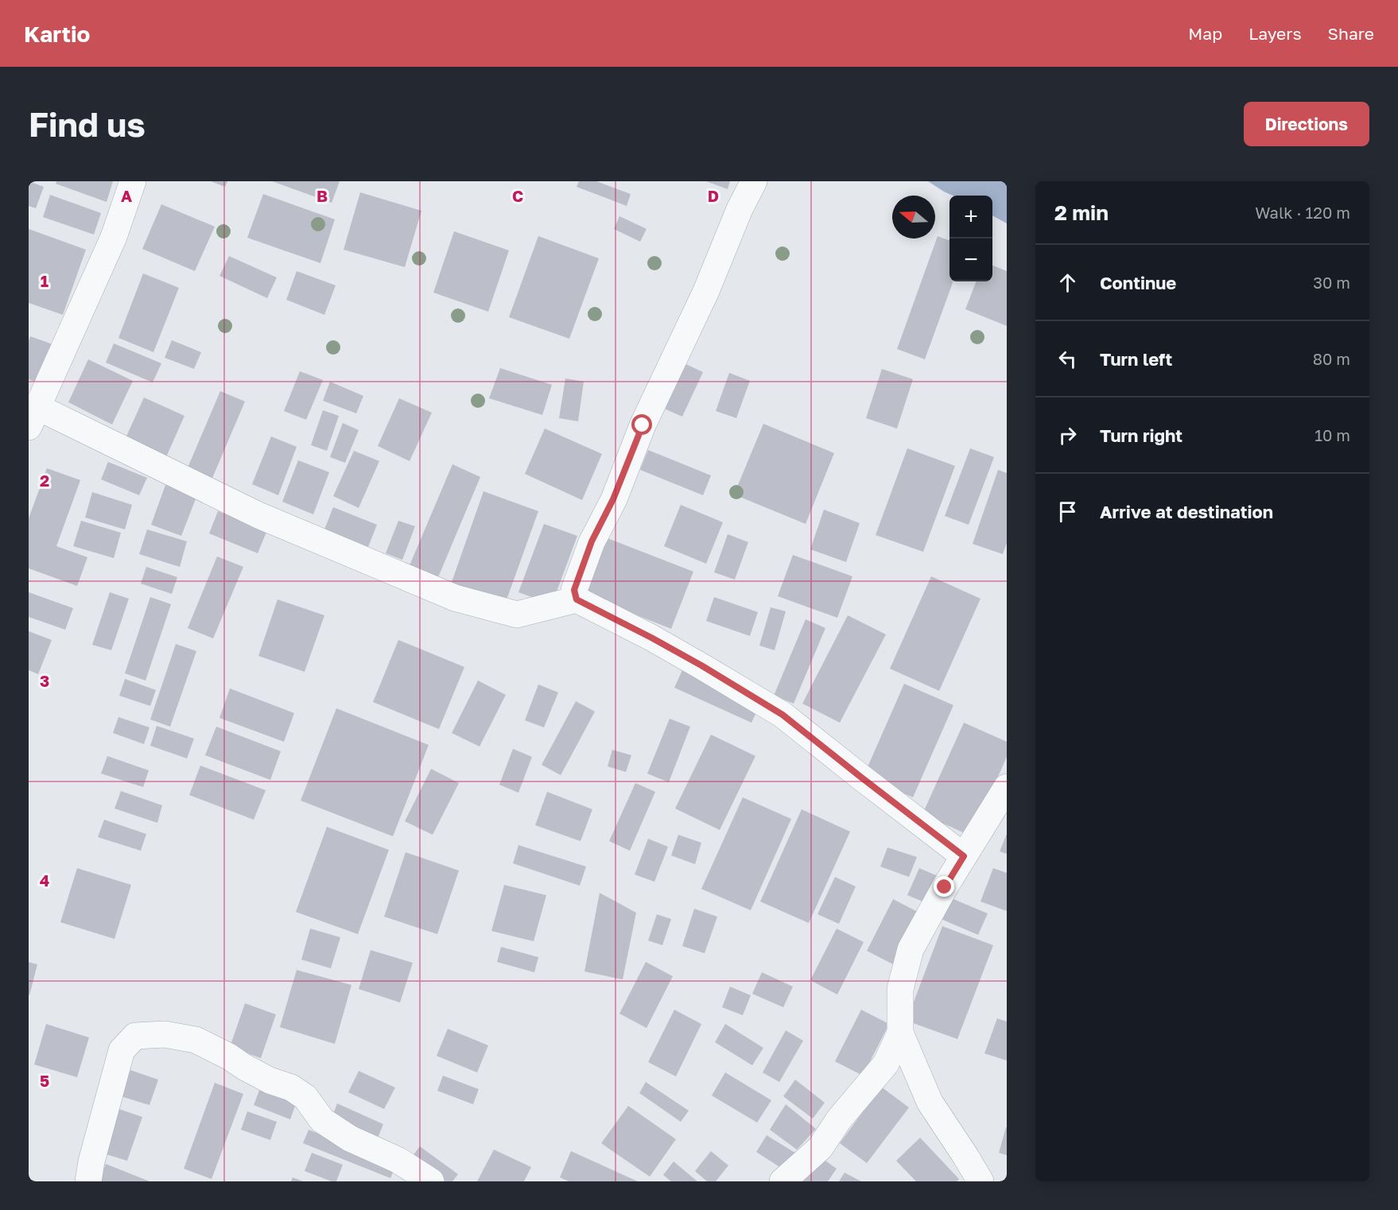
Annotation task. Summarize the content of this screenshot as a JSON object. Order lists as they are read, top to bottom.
{
  "north": "left",
  "page": {
    "header": "Kartio",
    "nav": ["Map", "Layers", "Share"],
    "buttons": "Directions",
    "title": "Find us",
    "heading": ["2 min", "Walk · 120 m"],
    "map_buttons": ["+", "−"],
    "list": [
      ["Continue", "30 m"],
      ["Turn left", "80 m"],
      ["Turn right", "10 m"],
      "Arrive at destination"
    ]
  },
  "grid": {
    "columns": [
      "A",
      "B",
      "C",
      "D"
    ],
    "rows": [
      "1",
      "2",
      "3",
      "4",
      "5"
    ]
  }
}
